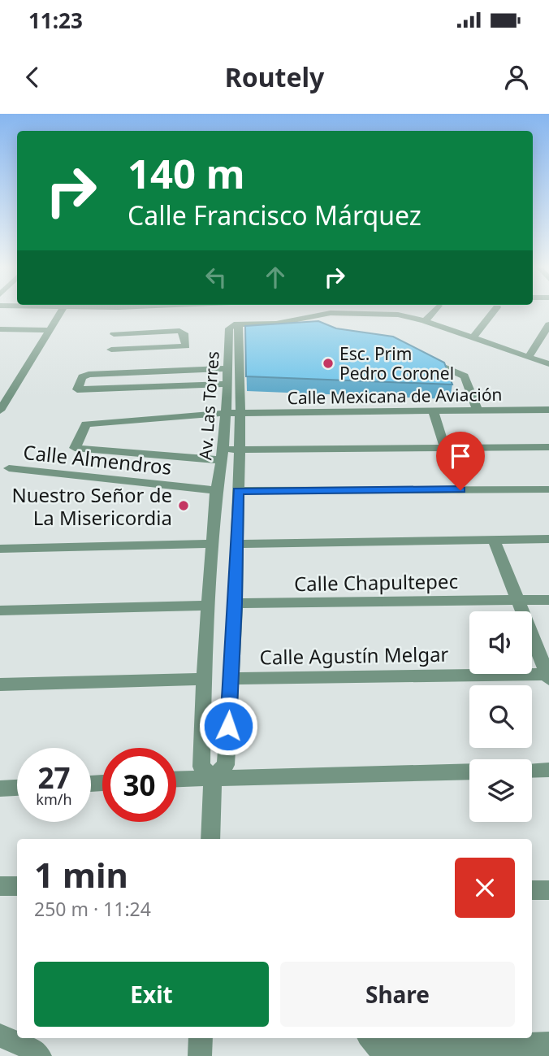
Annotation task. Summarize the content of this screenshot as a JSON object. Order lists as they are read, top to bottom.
{
  "streets": {
    "street": [
      "Calle Mexicana de Aviación",
      "Av. Las Torres",
      "Calle Almendros",
      "Calle Chapultepec",
      "Calle Agustín Melgar"
    ]
  },
  "crossings": [
    ["Calle Mexicana de Aviación", "Av. Las Torres"],
    ["Av. Las Torres", "Calle Almendros"],
    ["Av. Las Torres", "Calle Chapultepec"],
    ["Av. Las Torres", "Calle Agustín Melgar"]
  ],
  "places": ["Esc. Prim Pedro Coronel", "Nuestro Señor de La Misericordia"],
  "page": {
    "status": "11:23",
    "header": "Routely",
    "turn": ["140 m", "Calle Francisco Márquez"],
    "speed": "27 km/h",
    "limit": "30",
    "heading": ["1 min", "250 m · 11:24"],
    "buttons": ["Exit", "Share"]
  }
}
